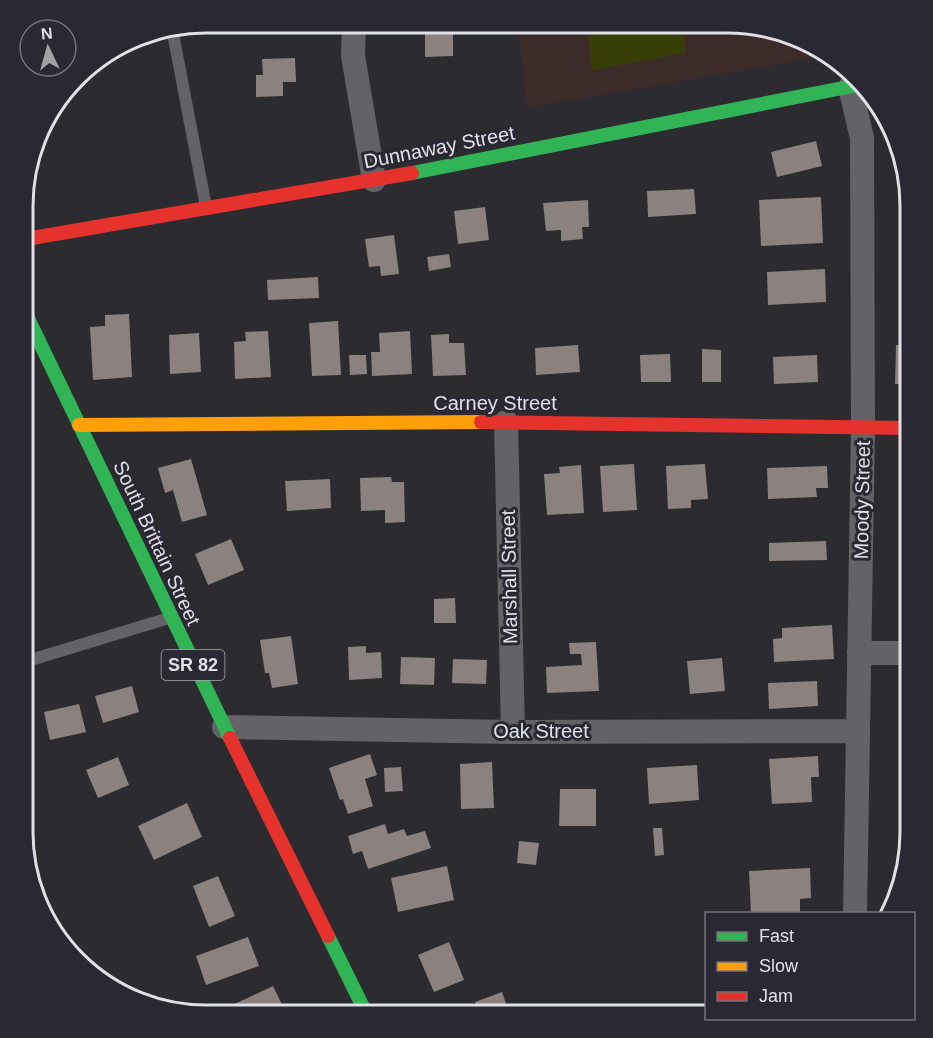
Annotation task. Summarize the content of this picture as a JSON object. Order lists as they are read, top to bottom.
{
  "streets": {
    "street": [
      "Dunnaway Street",
      "Carney Street",
      "Moody Street",
      "South Brittain Street",
      "Marshall Street",
      "SR 82",
      "Oak Street"
    ]
  },
  "crossings": [
    ["Carney Street", "Moody Street"],
    ["Carney Street", "South Brittain Street"],
    ["Carney Street", "Marshall Street"],
    ["Moody Street", "Oak Street"],
    ["South Brittain Street", "Oak Street"],
    ["Marshall Street", "Oak Street"]
  ],
  "legend": ["Fast", "Slow", "Jam"],
  "north": "top"
}
